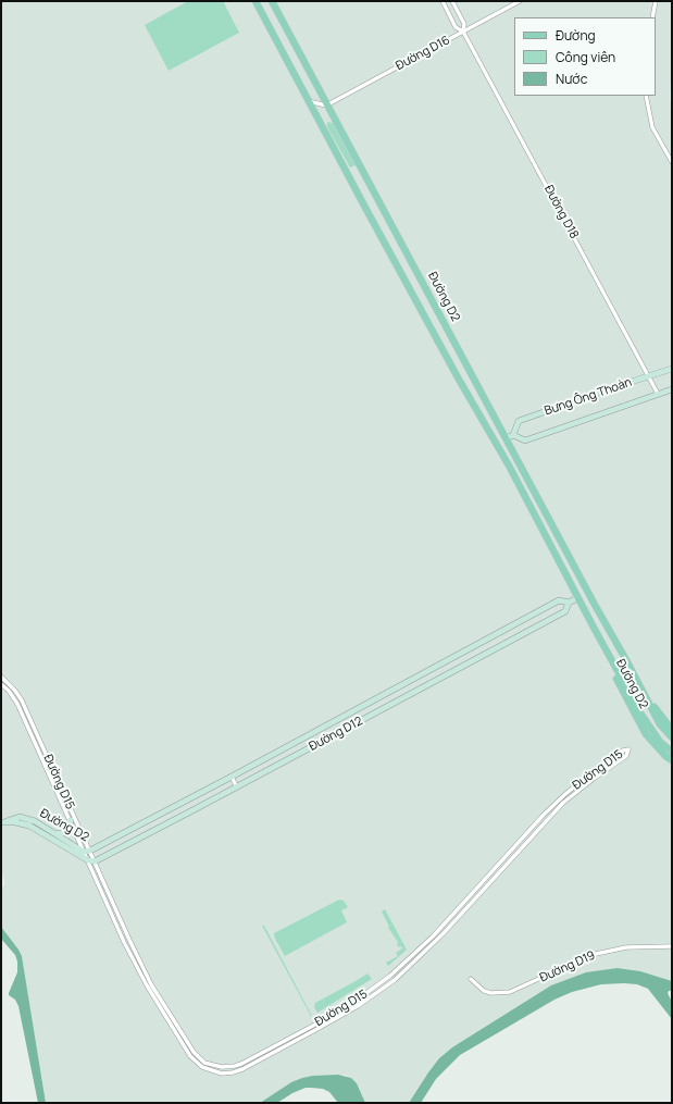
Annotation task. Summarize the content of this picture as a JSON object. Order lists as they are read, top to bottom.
{
  "streets": {
    "main road": ["Đường D2"],
    "street": [
      "Đường D16",
      "Đường D18",
      "Bưng Ông Thoàn",
      "Đường D12",
      "Đường D15",
      "Đường D19"
    ]
  },
  "crossings": [
    ["Đường D16", "Đường D18"],
    ["Đường D16", "Đường D2"],
    ["Đường D18", "Bưng Ông Thoàn"],
    ["Đường D2", "Bưng Ông Thoàn"],
    ["Đường D2", "Đường D12"],
    ["Đường D2", "Đường D15"],
    ["Đường D12", "Đường D15"]
  ],
  "legend": ["Đường", "Công viên", "Nước"]
}
